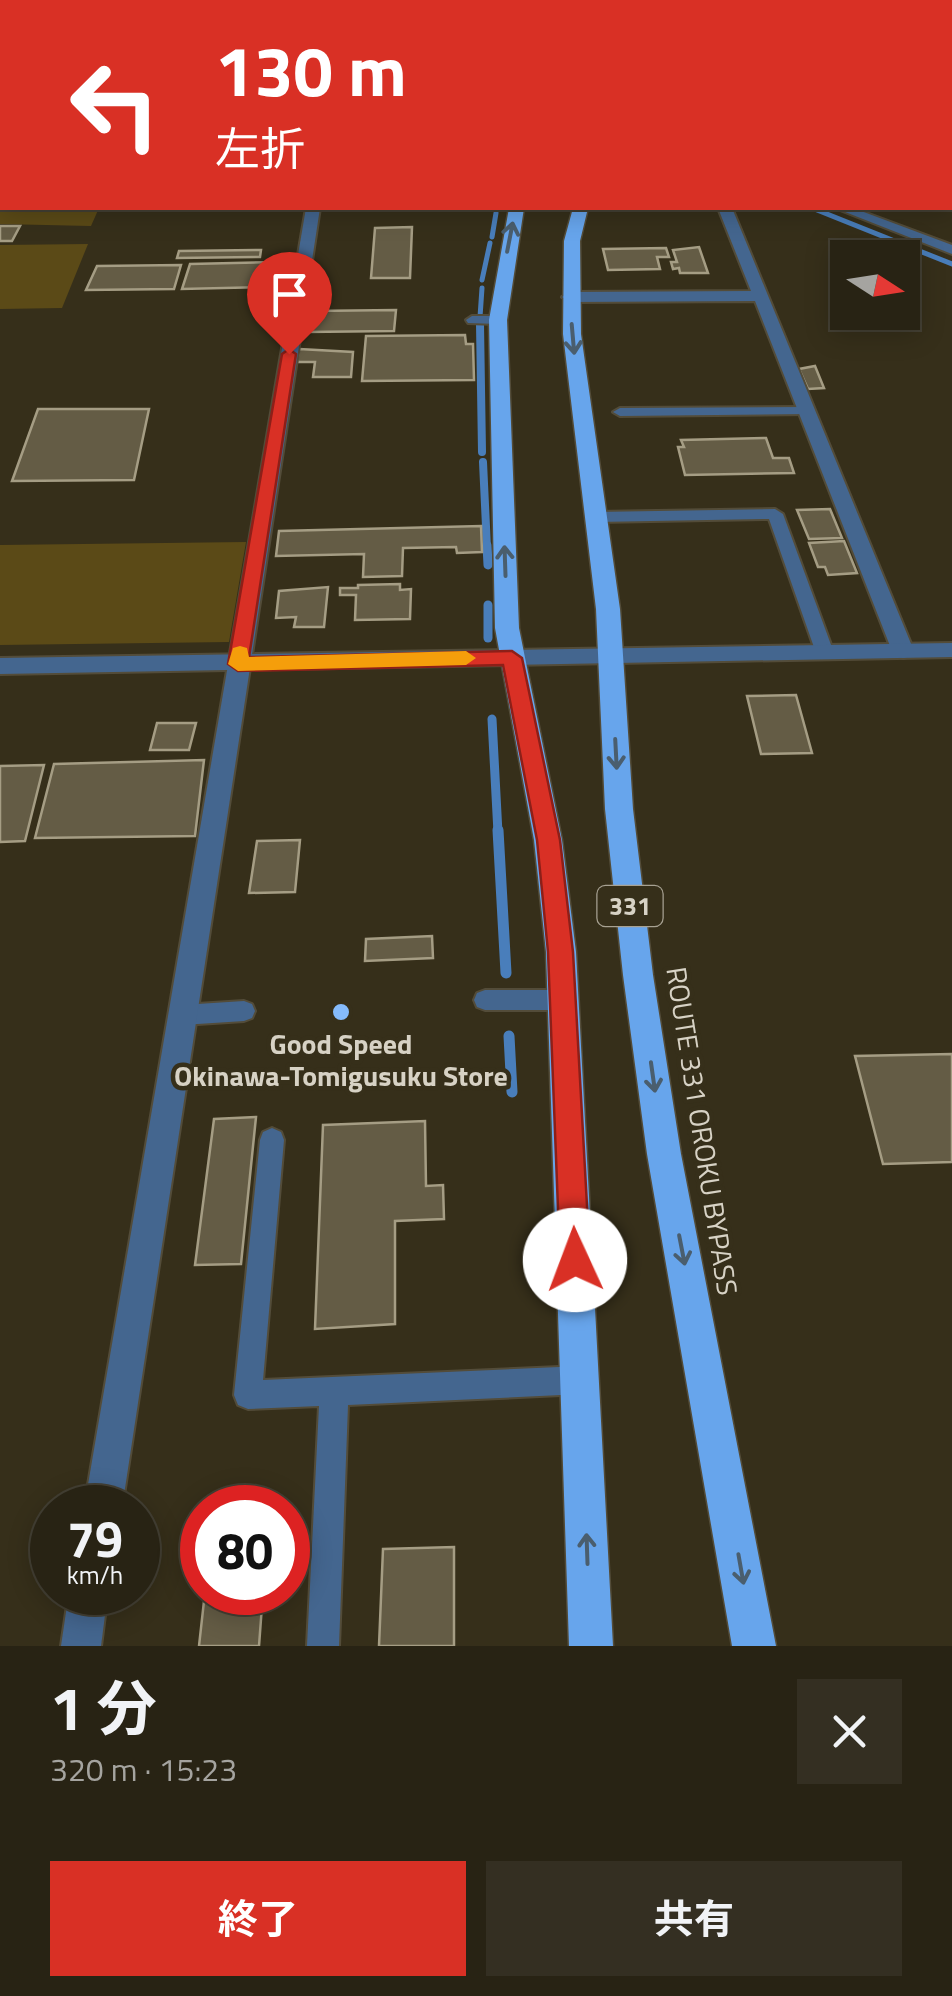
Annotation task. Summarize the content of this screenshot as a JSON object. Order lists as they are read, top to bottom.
{
  "streets": {
    "highway": ["331", "ROUTE 331 OROKU BYPASS"]
  },
  "places": ["Good Speed Okinawa-Tomigusuku Store"],
  "north": "right",
  "page": {
    "turn": ["130 m", "左折"],
    "speed": "79 km/h",
    "limit": "80",
    "heading": ["1 分", "320 m · 15:23"],
    "buttons": ["終了", "共有"]
  }
}
